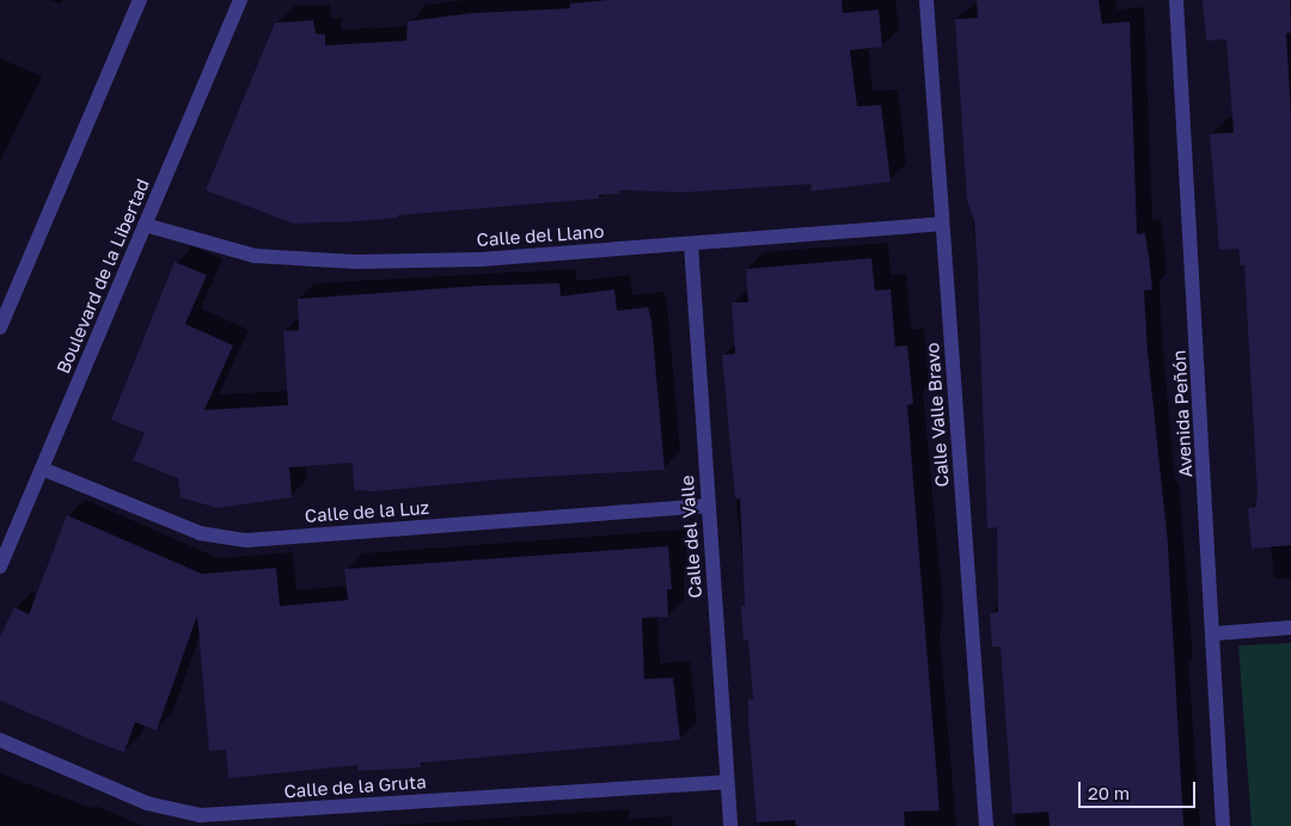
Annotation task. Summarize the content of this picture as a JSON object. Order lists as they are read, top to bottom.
{
  "streets": {
    "street": [
      "Calle del Llano",
      "Boulevard de la Libertad",
      "Avenida Peñón",
      "Calle Valle Bravo",
      "Calle de la Luz",
      "Calle del Valle",
      "Calle de la Gruta"
    ]
  },
  "crossings": [
    ["Calle del Llano", "Boulevard de la Libertad"],
    ["Calle del Llano", "Calle Valle Bravo"],
    ["Calle del Llano", "Calle del Valle"],
    ["Boulevard de la Libertad", "Calle de la Luz"],
    ["Calle de la Luz", "Calle del Valle"],
    ["Calle del Valle", "Calle de la Gruta"]
  ],
  "scale_bar": "20 m"
}
